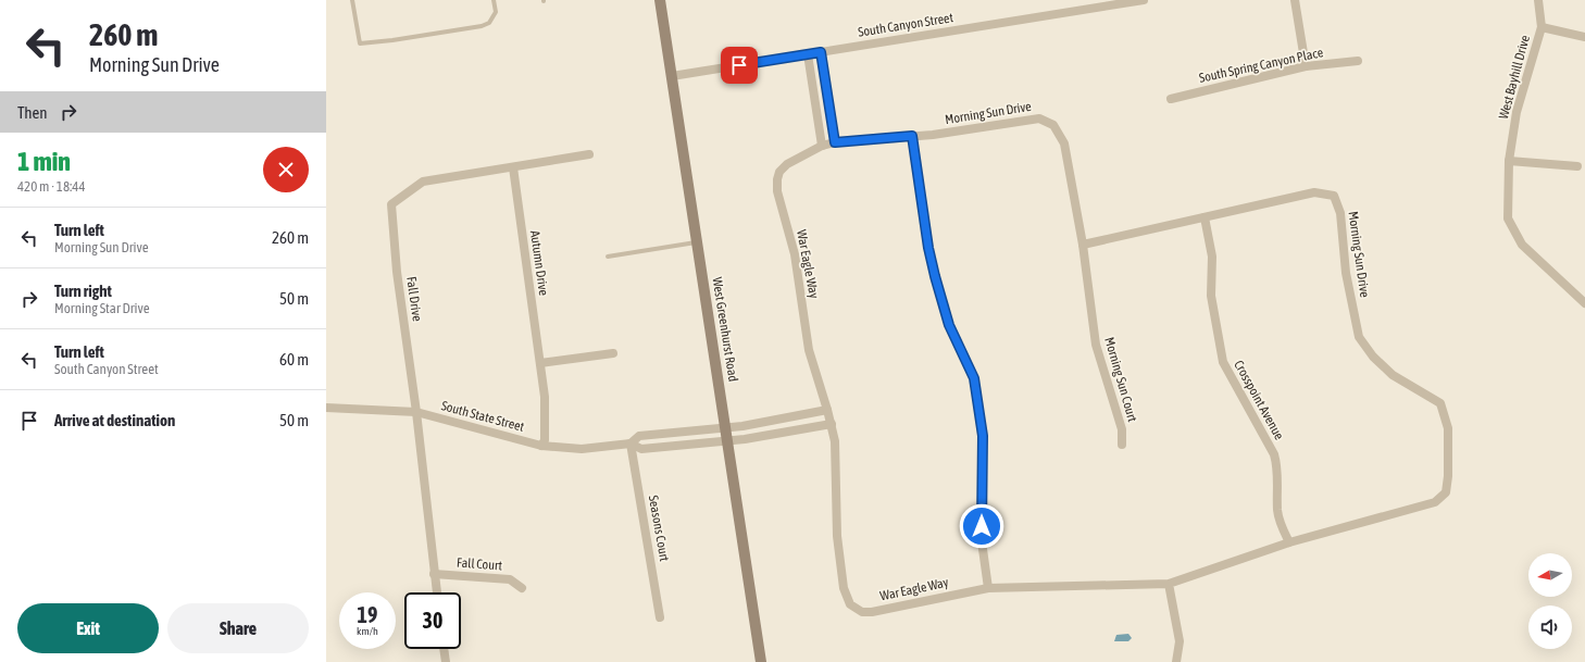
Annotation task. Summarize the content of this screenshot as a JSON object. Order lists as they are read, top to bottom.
{
  "streets": {
    "main road": ["West Greenhurst Road"],
    "street": [
      "South Canyon Street",
      "South Spring Canyon Place",
      "West Bayhill Drive",
      "Morning Sun Drive",
      "Autumn Drive",
      "War Eagle Way",
      "Fall Drive",
      "Morning Sun Court",
      "Crosspoint Avenue",
      "South State Street",
      "Seasons Court",
      "Fall Court"
    ]
  },
  "crossings": [
    ["South Canyon Street", "West Greenhurst Road"],
    ["Morning Sun Drive", "War Eagle Way"],
    ["Morning Sun Drive", "Morning Sun Court"],
    ["Morning Sun Drive", "Crosspoint Avenue"],
    ["Autumn Drive", "Fall Drive"],
    ["Autumn Drive", "South State Street"],
    ["Fall Drive", "South State Street"],
    ["Fall Drive", "Fall Court"],
    ["West Greenhurst Road", "South State Street"],
    ["South State Street", "Seasons Court"]
  ],
  "north": "left",
  "page": {
    "turn": ["260 m", "Morning Sun Drive"],
    "then": "Then",
    "heading": ["1 min", "420 m · 18:44"],
    "list": [
      {
        "name": "Turn left",
        "note": "Morning Sun Drive",
        "value": "260 m"
      },
      {
        "name": "Turn right",
        "note": "Morning Star Drive",
        "value": "50 m"
      },
      {
        "name": "Turn left",
        "note": "South Canyon Street",
        "value": "60 m"
      },
      {
        "name": "Arrive at destination",
        "value": "50 m"
      }
    ],
    "speed": "19 km/h",
    "limit": "30",
    "buttons": ["Exit", "Share"]
  }
}
